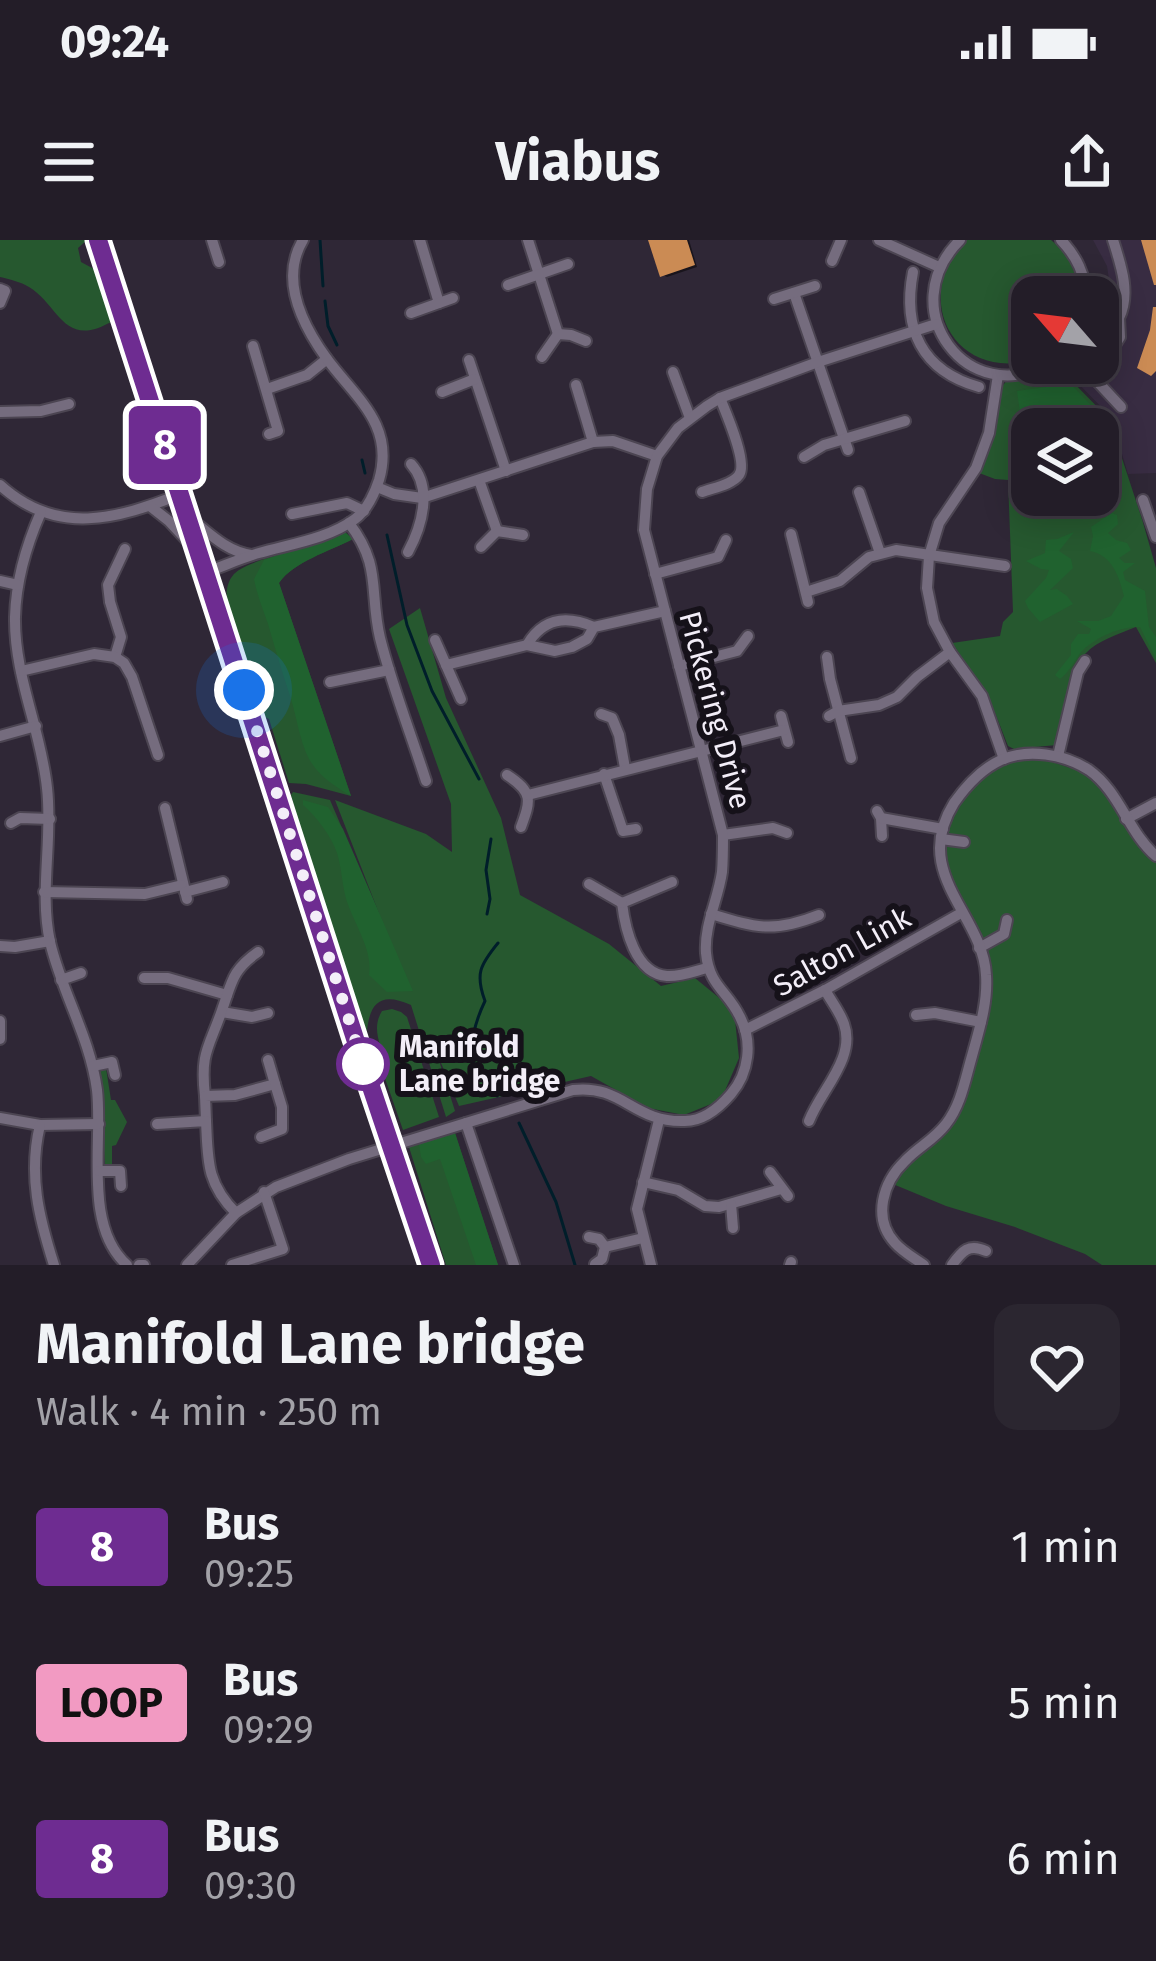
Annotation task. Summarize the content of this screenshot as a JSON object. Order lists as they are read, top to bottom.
{
  "streets": {
    "street": ["Pickering Drive", "Salton Link"]
  },
  "places": ["Manifold Lane bridge"],
  "lines": ["bus line 8"],
  "north": "top left",
  "page": {
    "status": "09:24",
    "header": "Viabus",
    "on_map": "8",
    "heading": ["Manifold Lane bridge", "Walk · 4 min · 250 m"],
    "list": [
      {
        "mark": "8",
        "name": "Bus",
        "note": "09:25",
        "value": "1 min"
      },
      {
        "mark": "LOOP",
        "name": "Bus",
        "note": "09:29",
        "value": "5 min"
      },
      {
        "mark": "8",
        "name": "Bus",
        "note": "09:30",
        "value": "6 min"
      }
    ]
  }
}
